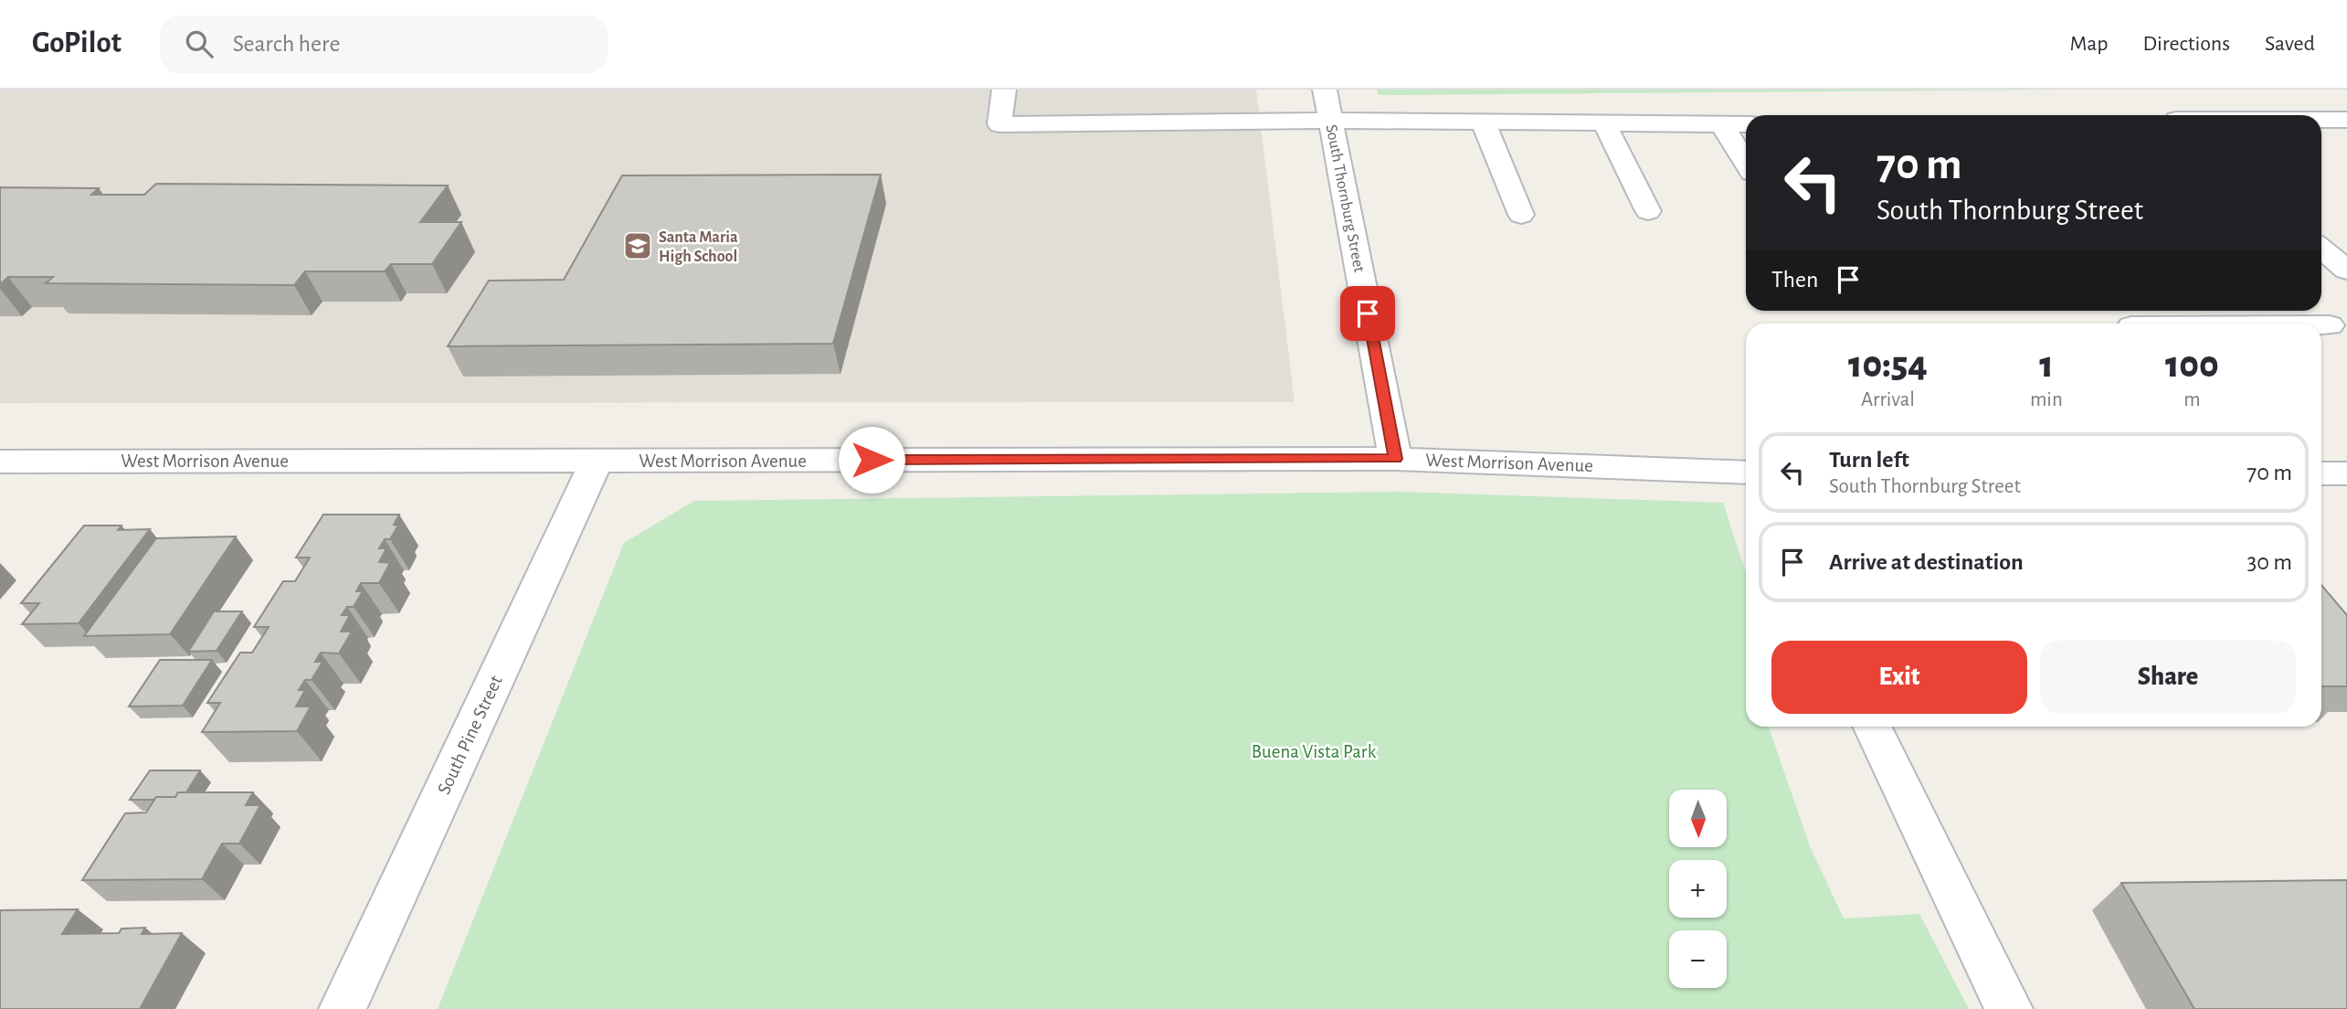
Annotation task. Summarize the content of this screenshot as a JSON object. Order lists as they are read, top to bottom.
{
  "streets": {
    "street": ["South Thornburg Street", "West Morrison Avenue", "South Pine Street"]
  },
  "crossings": [
    ["South Thornburg Street", "West Morrison Avenue"],
    ["West Morrison Avenue", "South Pine Street"]
  ],
  "parks": ["Buena Vista Park"],
  "places": {
    "school or university": ["Santa Maria High School"]
  },
  "north": "bottom",
  "page": {
    "header": "GoPilot",
    "search": "Search here",
    "nav": ["Map", "Directions", "Saved"],
    "turn": ["70 m", "South Thornburg Street"],
    "then": "Then",
    "eta": [
      "10:54",
      "Arrival",
      "1",
      "min",
      "100",
      "m"
    ],
    "list": [
      {
        "name": "Turn left",
        "note": "South Thornburg Street",
        "value": "70 m"
      },
      {
        "name": "Arrive at destination",
        "value": "30 m"
      }
    ],
    "buttons": ["Exit", "Share"],
    "map_buttons": ["+", "−"]
  }
}
